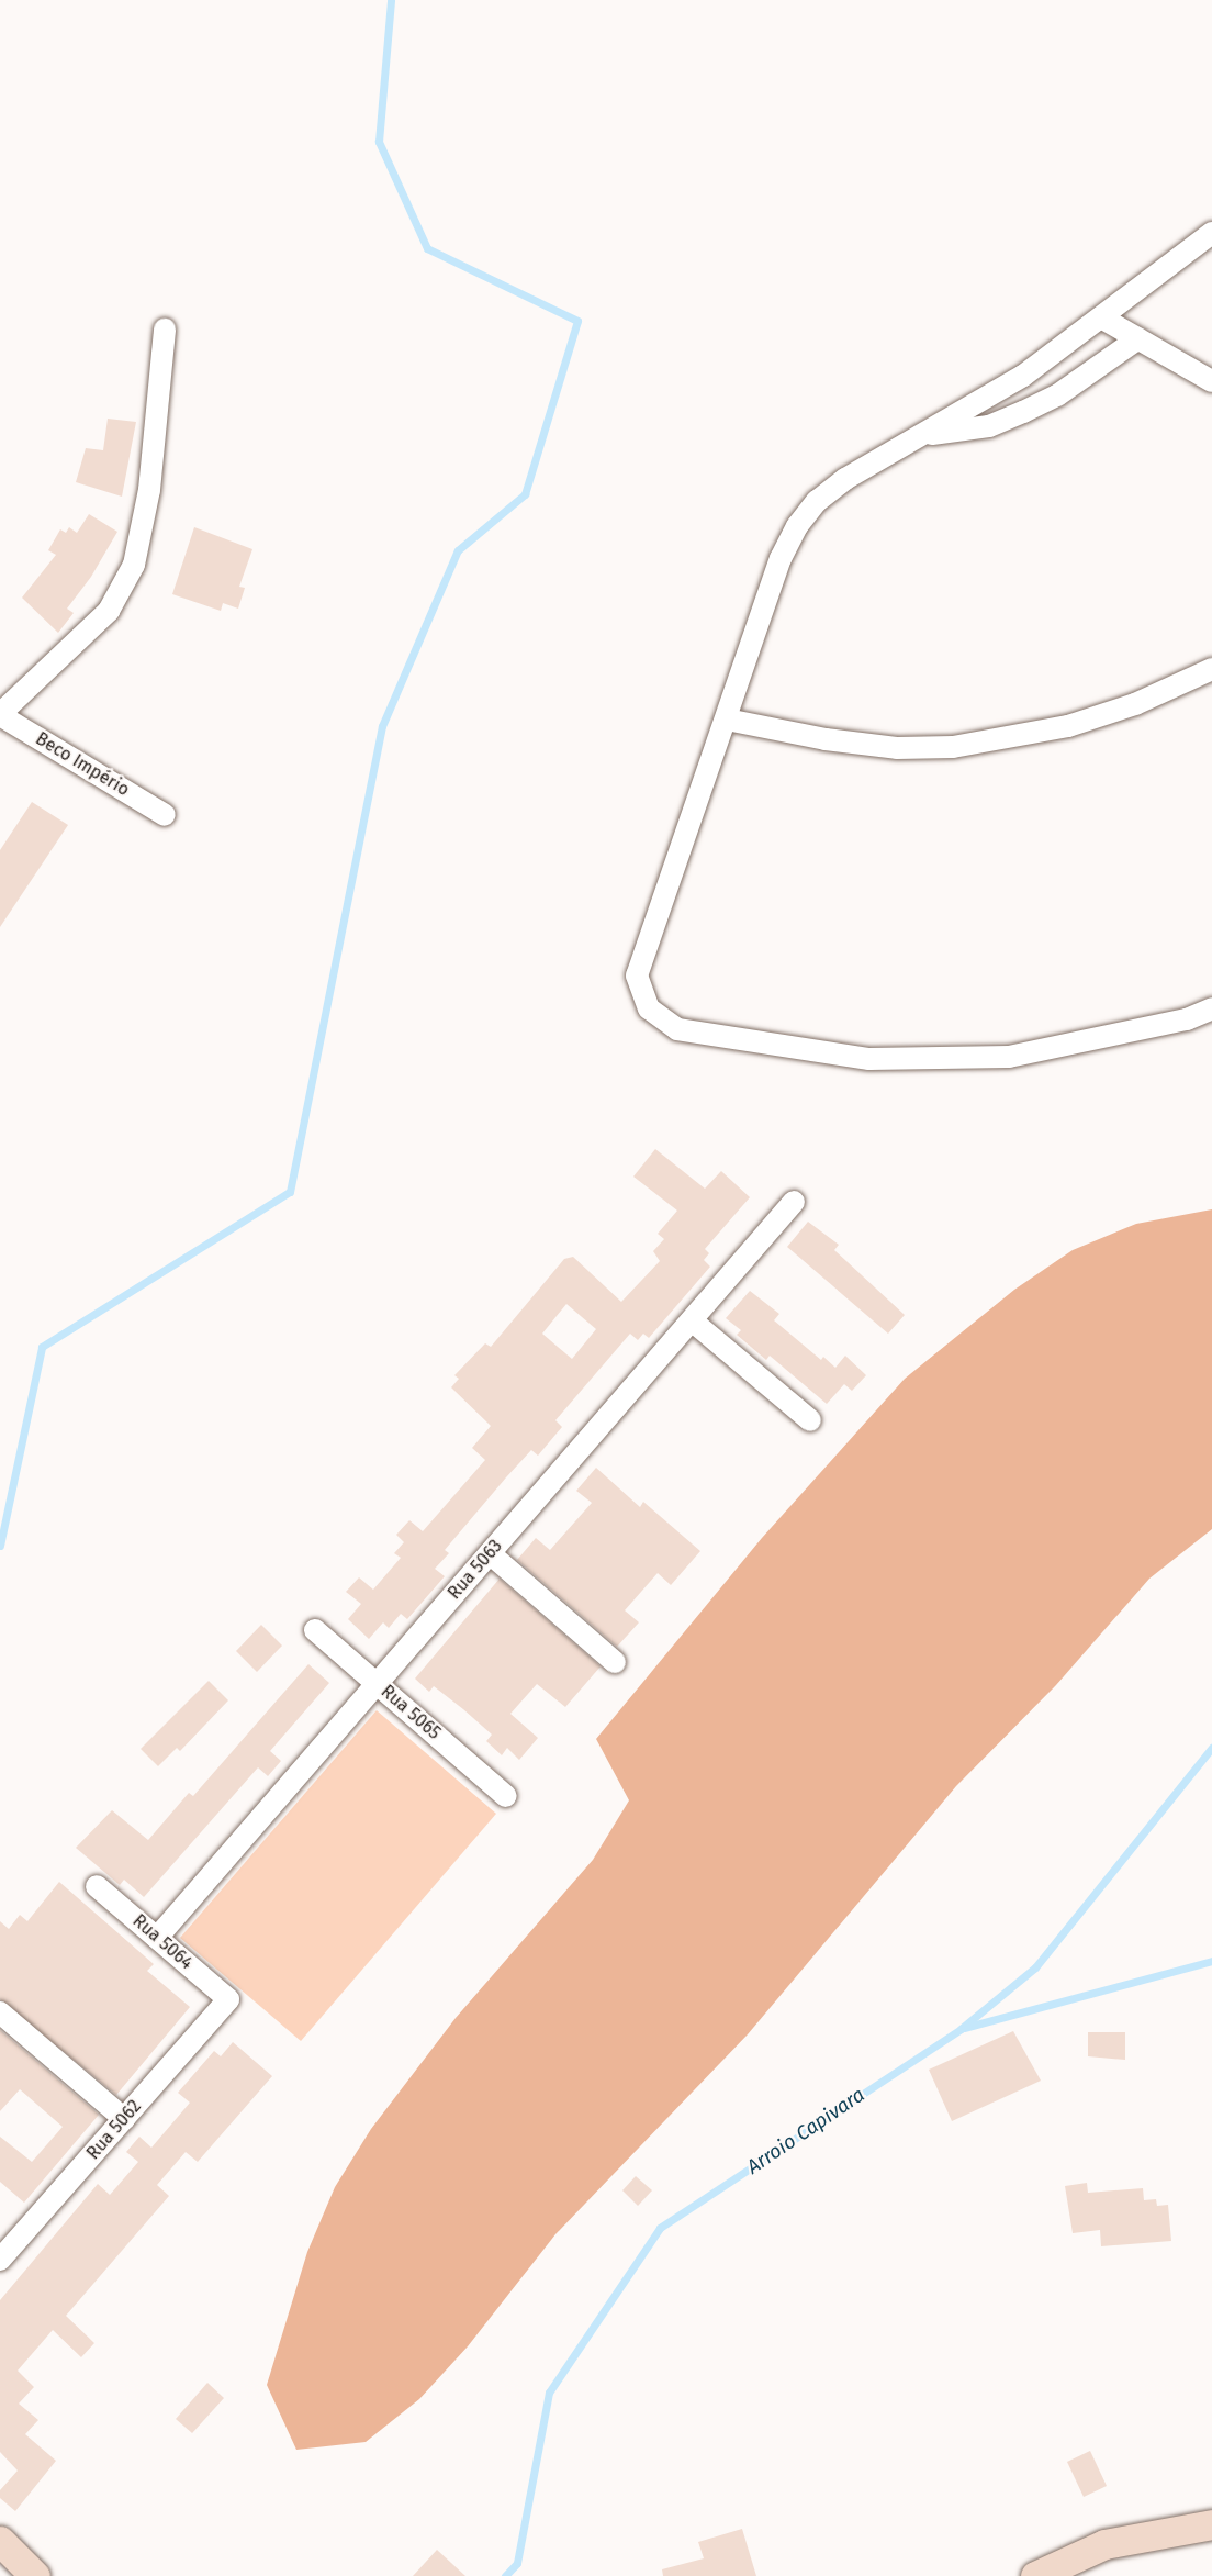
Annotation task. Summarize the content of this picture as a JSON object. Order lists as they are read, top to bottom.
{
  "streets": {
    "street": [
      "Beco Império",
      "Rua 5063",
      "Rua 5065",
      "Rua 5064",
      "Rua 5062"
    ]
  },
  "crossings": [
    ["Rua 5063", "Rua 5065"],
    ["Rua 5063", "Rua 5064"],
    ["Rua 5064", "Rua 5062"]
  ],
  "water": ["Arroio Capivara"]
}
